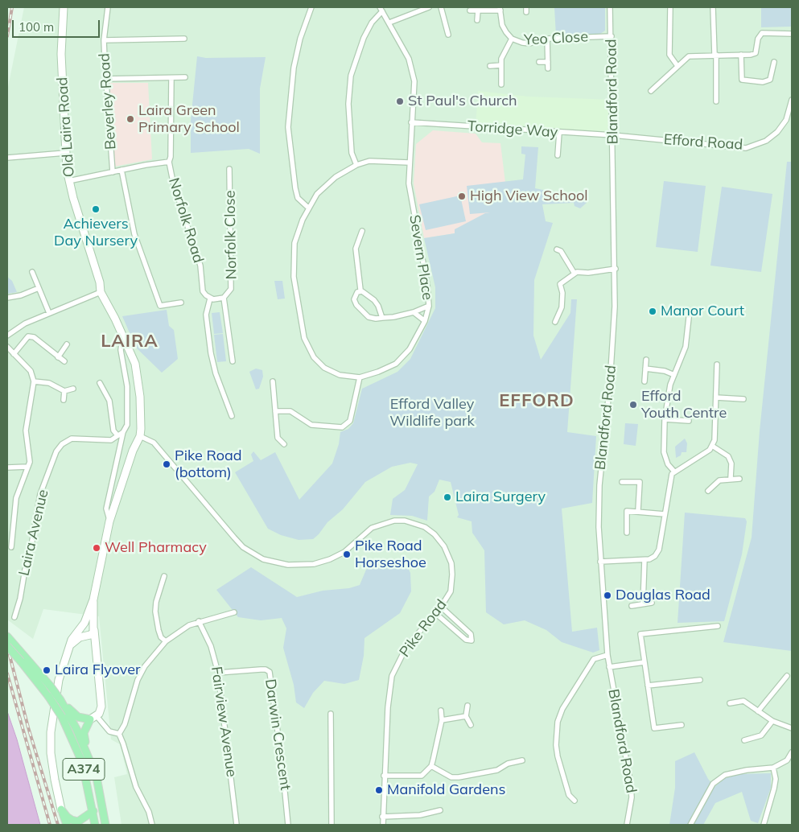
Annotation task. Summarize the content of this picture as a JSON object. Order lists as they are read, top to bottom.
{
  "streets": {
    "main road": ["Old Laira Road", "A374"],
    "street": [
      "Yeo Close",
      "Blandford Road",
      "Beverley Road",
      "Torridge Way",
      "Efford Road",
      "Norfolk Road",
      "Norfolk Close",
      "Severn Place",
      "Laira Avenue",
      "Pike Road",
      "Fairview Avenue",
      "Darwin Crescent"
    ]
  },
  "crossings": [
    ["Yeo Close", "Blandford Road"],
    ["Blandford Road", "Torridge Way"],
    ["Blandford Road", "Efford Road"],
    ["Old Laira Road", "Laira Avenue"],
    ["Old Laira Road", "Pike Road"],
    ["Torridge Way", "Efford Road"],
    ["Torridge Way", "Severn Place"],
    ["Fairview Avenue", "Darwin Crescent"]
  ],
  "districts": ["LAIRA", "EFFORD"],
  "parks": ["Efford Valley Wildlife park"],
  "places": [
    "St Paul's Church",
    "Laira Green Primary School",
    "High View School",
    "Achievers Day Nursery",
    "Manor Court",
    "Efford Youth Centre",
    "Pike Road (bottom)",
    "Laira Surgery",
    "Well Pharmacy",
    "Pike Road Horseshoe",
    "Douglas Road",
    "Laira Flyover",
    "Manifold Gardens"
  ],
  "scale_bar": "100 m"
}
